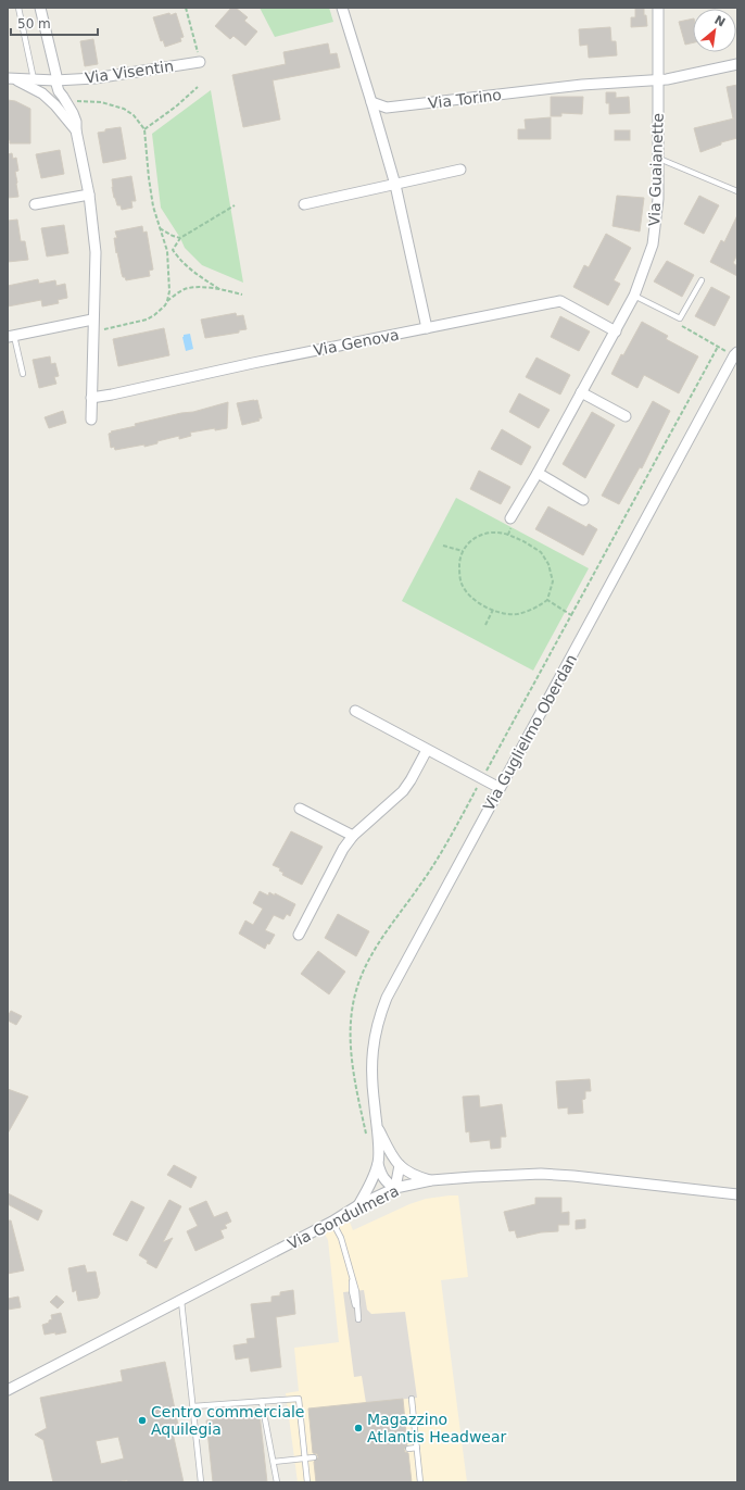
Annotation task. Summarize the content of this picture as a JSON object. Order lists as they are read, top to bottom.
{
  "streets": {
    "street": [
      "Via Visentin",
      "Via Torino",
      "Via Guaianette",
      "Via Genova",
      "Via Guglielmo Oberdan",
      "Via Gondulmera"
    ]
  },
  "crossings": [
    ["Via Torino", "Via Guaianette"],
    ["Via Guaianette", "Via Genova"],
    ["Via Guglielmo Oberdan", "Via Gondulmera"]
  ],
  "places": ["Centro commerciale Aquilegia", "Magazzino Atlantis Headwear"],
  "scale_bar": "50 m",
  "north": "top right"
}
